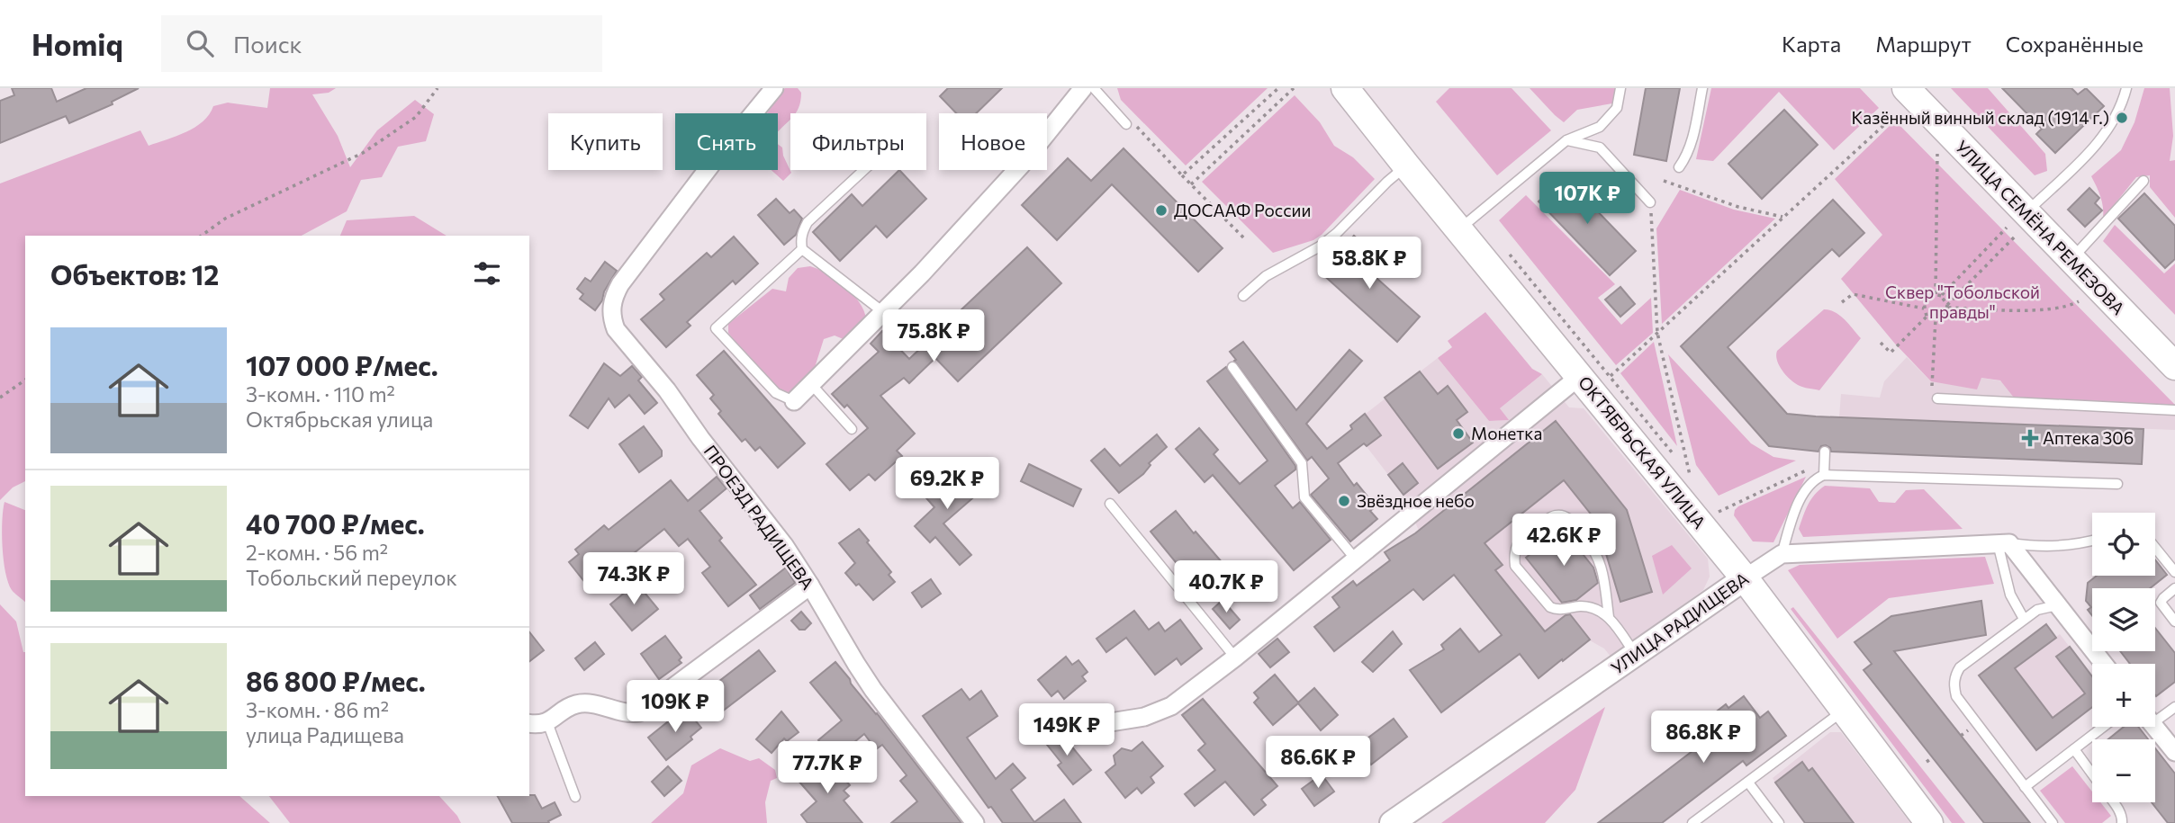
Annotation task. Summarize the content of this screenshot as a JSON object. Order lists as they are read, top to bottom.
{
  "streets": {
    "main road": ["УЛИЦА СЕМЁНА РЕМЕЗОВА", "ОКТЯБРЬСКАЯ УЛИЦА", "УЛИЦА РАДИЩЕВА"],
    "street": ["ПРОЕЗД РАДИЩЕВА"]
  },
  "crossings": [
    ["ОКТЯБРЬСКАЯ УЛИЦА", "УЛИЦА РАДИЩЕВА"]
  ],
  "parks": ["Сквер \"Тобольской правды\""],
  "places": {
    "other": [
      "Казённый винный склад (1914 г.)",
      "ДОСААФ России",
      "Монетка",
      "Звёздное небо"
    ],
    "health": ["Аптека 306"]
  },
  "page": {
    "header": "Homiq",
    "search": "Поиск",
    "nav": ["Карта", "Маршрут", "Сохранённые"],
    "chip": [
      "Купить",
      "Снять",
      "Фильтры",
      "Новое"
    ],
    "price": [
      "107K ₽",
      "58.8K ₽",
      "75.8K ₽",
      "69.2K ₽",
      "42.6K ₽",
      "74.3K ₽",
      "40.7K ₽",
      "109K ₽",
      "149K ₽",
      "86.8K ₽",
      "86.6K ₽",
      "77.7K ₽"
    ],
    "heading": "Объектов: 12",
    "list": [
      {
        "name": "107 000 ₽/мес.",
        "note": "3-комн. · 110 m² · Октябрьская улица"
      },
      {
        "name": "40 700 ₽/мес.",
        "note": "2-комн. · 56 m² · Тобольский переулок"
      },
      {
        "name": "86 800 ₽/мес.",
        "note": "3-комн. · 86 m² · улица Радищева"
      }
    ],
    "map_buttons": ["+", "−"]
  }
}
